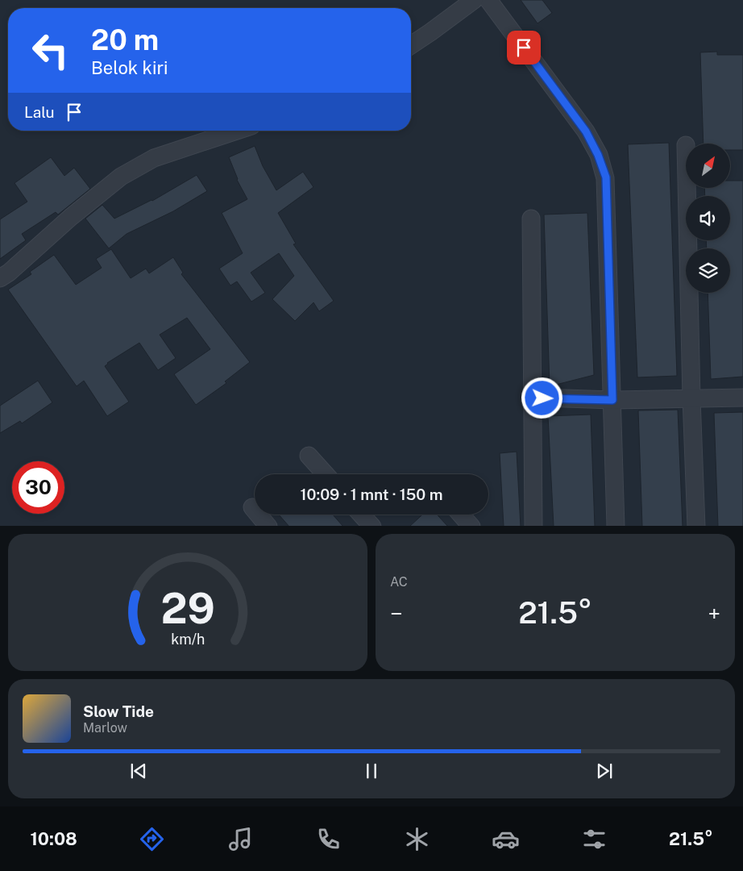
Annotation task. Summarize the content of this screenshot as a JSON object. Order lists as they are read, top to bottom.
{
  "north": "top right",
  "page": {
    "turn": ["20 m", "Belok kiri"],
    "then": "Lalu",
    "limit": "30",
    "trip": "10:09 · 1 mnt · 150 m",
    "tile": "AC",
    "heat": ["−", "21.5°", "+"],
    "song": ["Slow Tide", "Marlow"],
    "tabs": ["10:08", "21.5°"],
    "gauge": ["29", "km/h"]
  }
}
